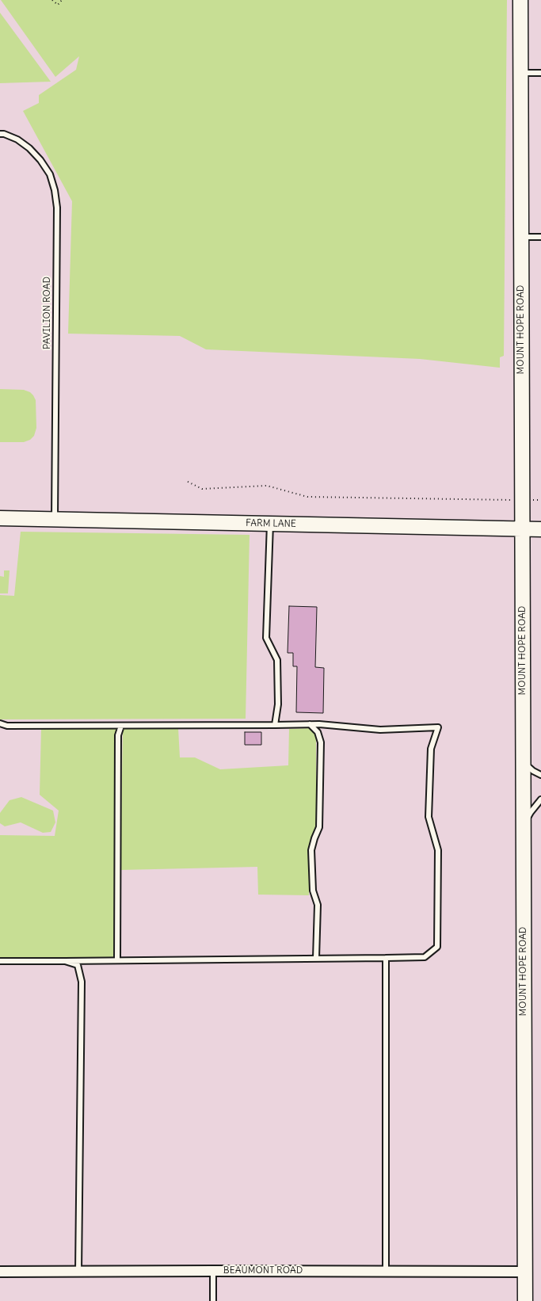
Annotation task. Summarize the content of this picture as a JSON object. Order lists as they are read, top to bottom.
{
  "streets": {
    "street": ["MOUNT HOPE ROAD", "FARM LANE", "BEAUMONT ROAD"],
    "lane": ["PAVILION ROAD"]
  },
  "crossings": [
    ["PAVILION ROAD", "FARM LANE"],
    ["MOUNT HOPE ROAD", "FARM LANE"],
    ["MOUNT HOPE ROAD", "BEAUMONT ROAD"]
  ]
}
